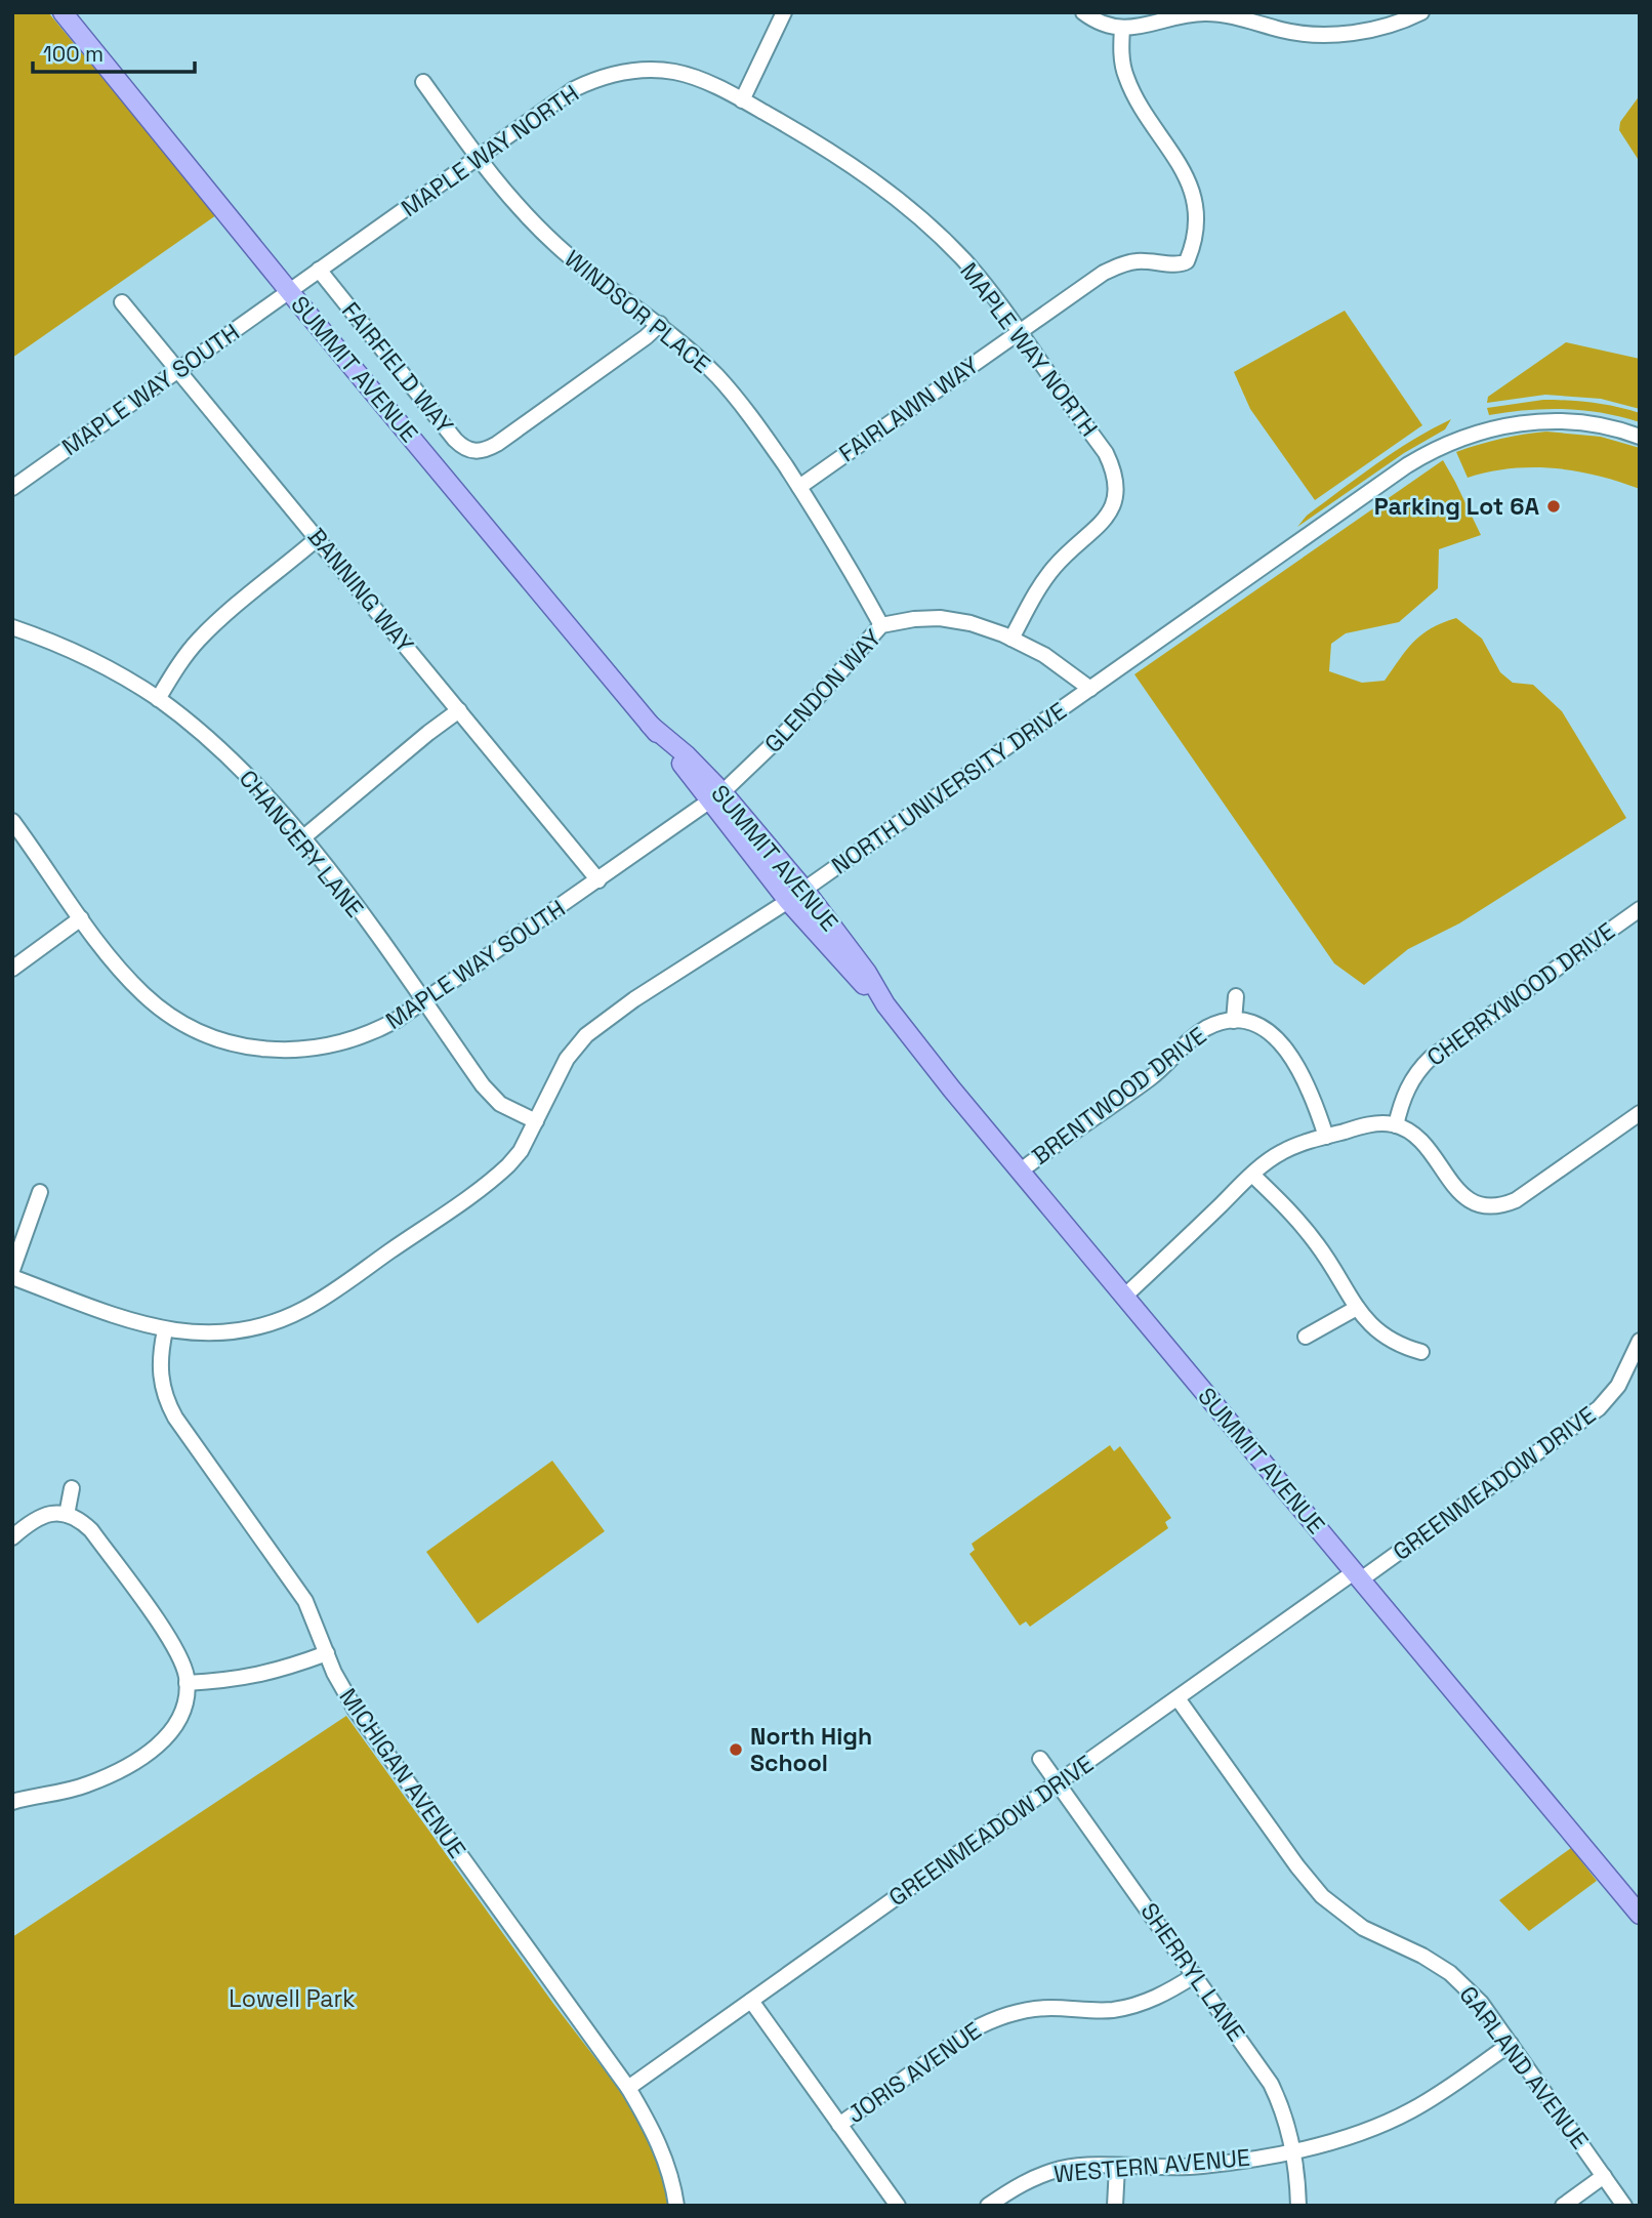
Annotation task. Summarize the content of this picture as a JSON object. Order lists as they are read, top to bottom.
{
  "streets": {
    "main road": ["SUMMIT AVENUE"],
    "street": [
      "MAPLE WAY NORTH",
      "WINDSOR PLACE",
      "FAIRFIELD WAY",
      "MAPLE WAY SOUTH",
      "FAIRLAWN WAY",
      "BANNING WAY",
      "GLENDON WAY",
      "NORTH UNIVERSITY DRIVE",
      "CHANCERY LANE",
      "CHERRYWOOD DRIVE",
      "BRENTWOOD DRIVE",
      "GREENMEADOW DRIVE",
      "MICHIGAN AVENUE",
      "SHERRYL LANE",
      "GARLAND AVENUE",
      "JORIS AVENUE",
      "WESTERN AVENUE"
    ]
  },
  "crossings": [
    ["MAPLE WAY NORTH", "WINDSOR PLACE"],
    ["MAPLE WAY NORTH", "FAIRFIELD WAY"],
    ["MAPLE WAY NORTH", "SUMMIT AVENUE"],
    ["MAPLE WAY NORTH", "MAPLE WAY SOUTH"],
    ["MAPLE WAY NORTH", "FAIRLAWN WAY"],
    ["MAPLE WAY NORTH", "GLENDON WAY"],
    ["WINDSOR PLACE", "FAIRFIELD WAY"],
    ["WINDSOR PLACE", "FAIRLAWN WAY"],
    ["WINDSOR PLACE", "GLENDON WAY"],
    ["SUMMIT AVENUE", "MAPLE WAY SOUTH"],
    ["SUMMIT AVENUE", "GLENDON WAY"],
    ["SUMMIT AVENUE", "NORTH UNIVERSITY DRIVE"],
    ["SUMMIT AVENUE", "BRENTWOOD DRIVE"],
    ["SUMMIT AVENUE", "GREENMEADOW DRIVE"],
    ["MAPLE WAY SOUTH", "BANNING WAY"],
    ["MAPLE WAY SOUTH", "GLENDON WAY"],
    ["MAPLE WAY SOUTH", "CHANCERY LANE"],
    ["GLENDON WAY", "NORTH UNIVERSITY DRIVE"],
    ["NORTH UNIVERSITY DRIVE", "CHANCERY LANE"],
    ["NORTH UNIVERSITY DRIVE", "MICHIGAN AVENUE"],
    ["GREENMEADOW DRIVE", "MICHIGAN AVENUE"],
    ["GREENMEADOW DRIVE", "SHERRYL LANE"],
    ["GREENMEADOW DRIVE", "GARLAND AVENUE"],
    ["SHERRYL LANE", "JORIS AVENUE"],
    ["SHERRYL LANE", "WESTERN AVENUE"],
    ["GARLAND AVENUE", "WESTERN AVENUE"]
  ],
  "parks": ["Lowell Park"],
  "places": ["Parking Lot 6A", "North High School"],
  "scale_bar": "100 m"
}
